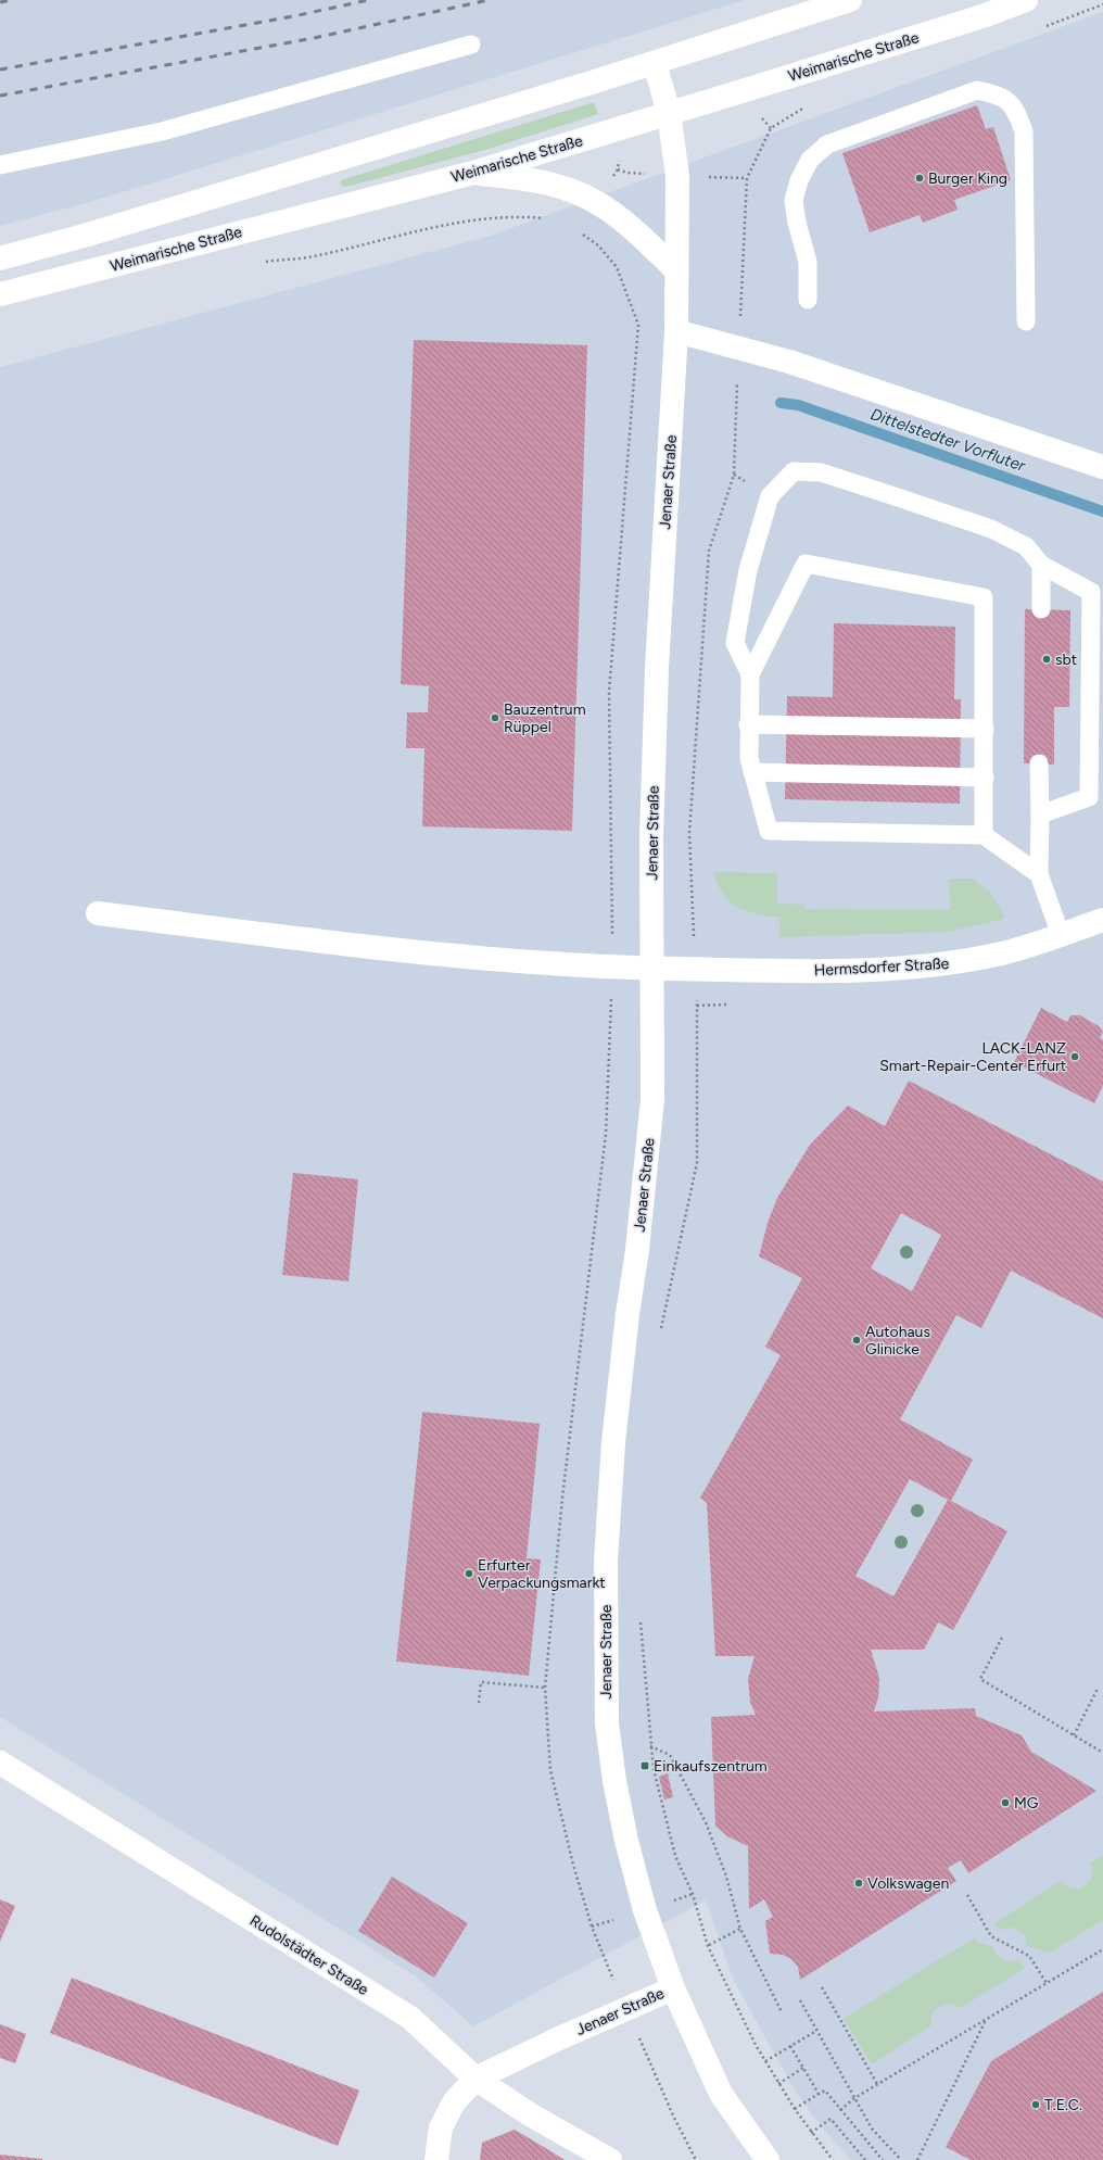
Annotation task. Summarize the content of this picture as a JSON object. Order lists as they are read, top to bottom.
{
  "streets": {
    "main road": [
      "Weimarische Straße",
      "Jenaer Straße",
      "Hermsdorfer Straße",
      "Rudolstädter Straße"
    ]
  },
  "crossings": [
    ["Weimarische Straße", "Jenaer Straße"],
    ["Jenaer Straße", "Hermsdorfer Straße"],
    ["Jenaer Straße", "Rudolstädter Straße"]
  ],
  "water": ["Dittelstedter Vorfluter"],
  "places": {
    "other": [
      "Burger King",
      "sbt",
      "Bauzentrum Rüppel",
      "LACK-LANZ Smart-Repair-Center Erfurt",
      "Autohaus Glinicke",
      "Erfurter Verpackungsmarkt",
      "MG",
      "Volkswagen",
      "T.E.C."
    ],
    "transit": ["Einkaufszentrum"]
  }
}
